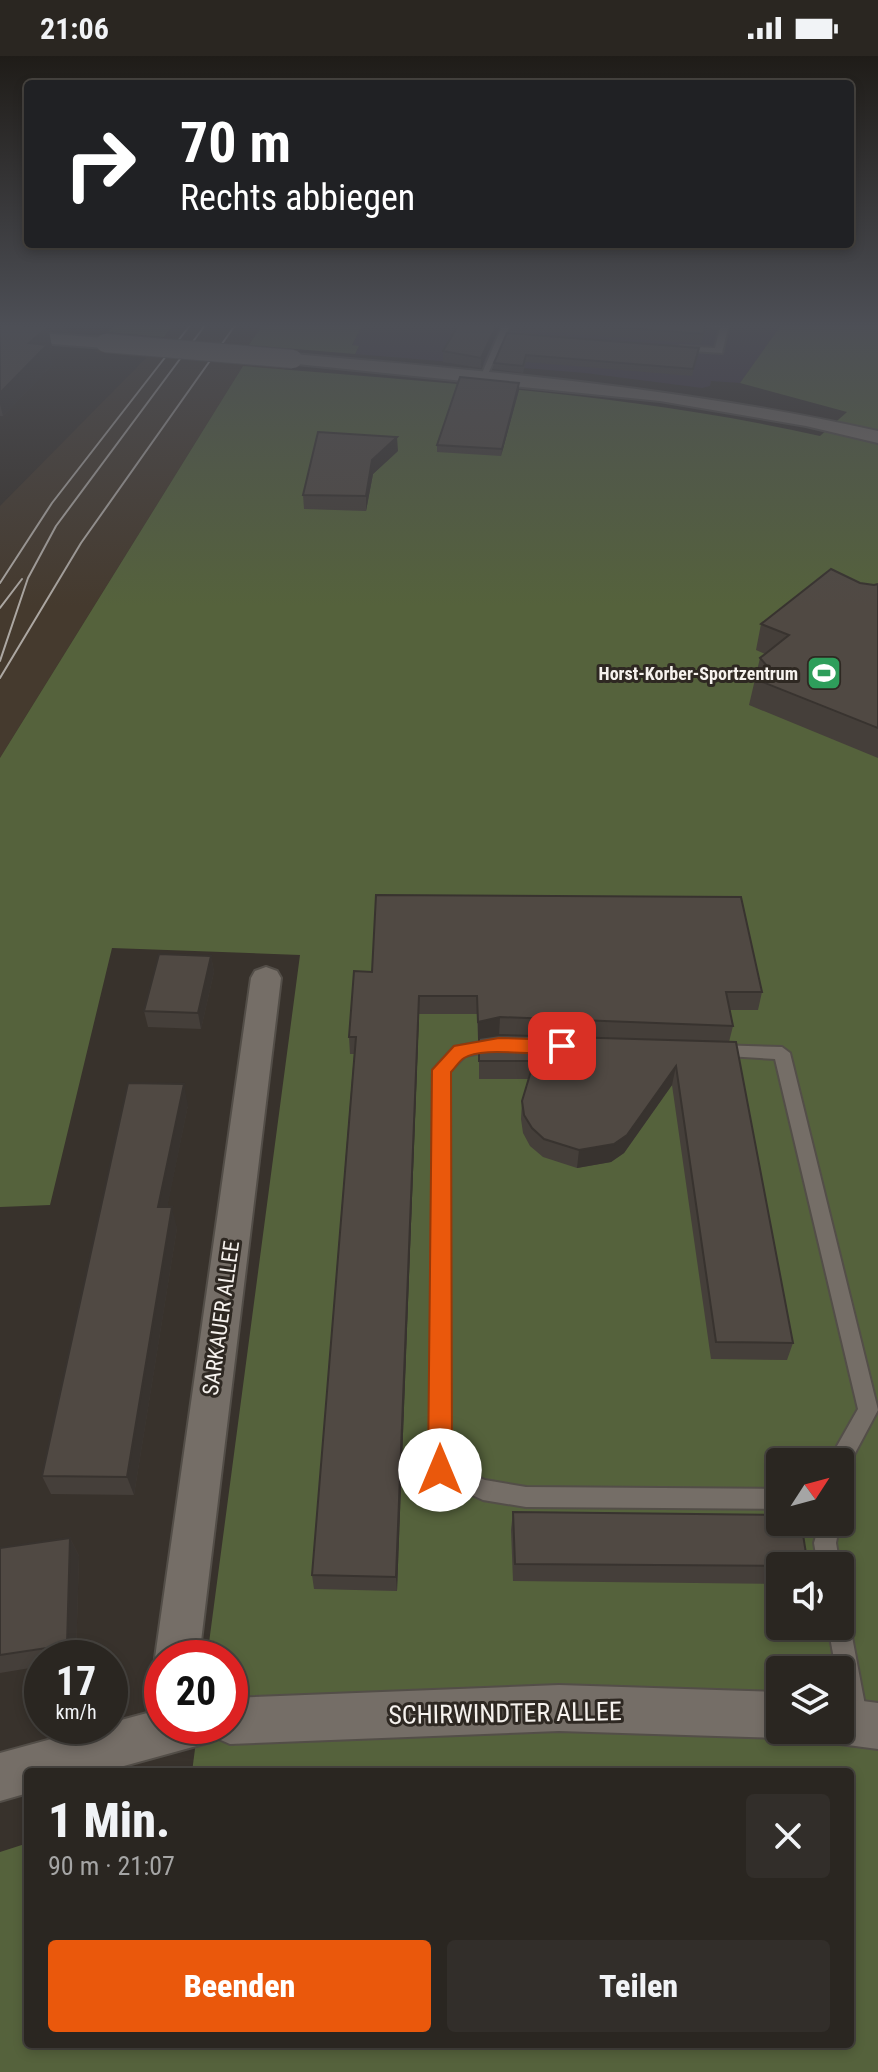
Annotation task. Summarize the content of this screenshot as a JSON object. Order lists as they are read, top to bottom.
{
  "streets": {
    "street": ["SARKAUER ALLEE", "SCHIRWINDTER ALLEE"]
  },
  "places": {
    "sports": ["Horst-Korber-Sportzentrum"]
  },
  "north": "top right",
  "page": {
    "status": "21:06",
    "turn": ["70 m", "Rechts abbiegen"],
    "speed": "17 km/h",
    "limit": "20",
    "heading": ["1 Min.", "90 m · 21:07"],
    "buttons": ["Beenden", "Teilen"]
  }
}
